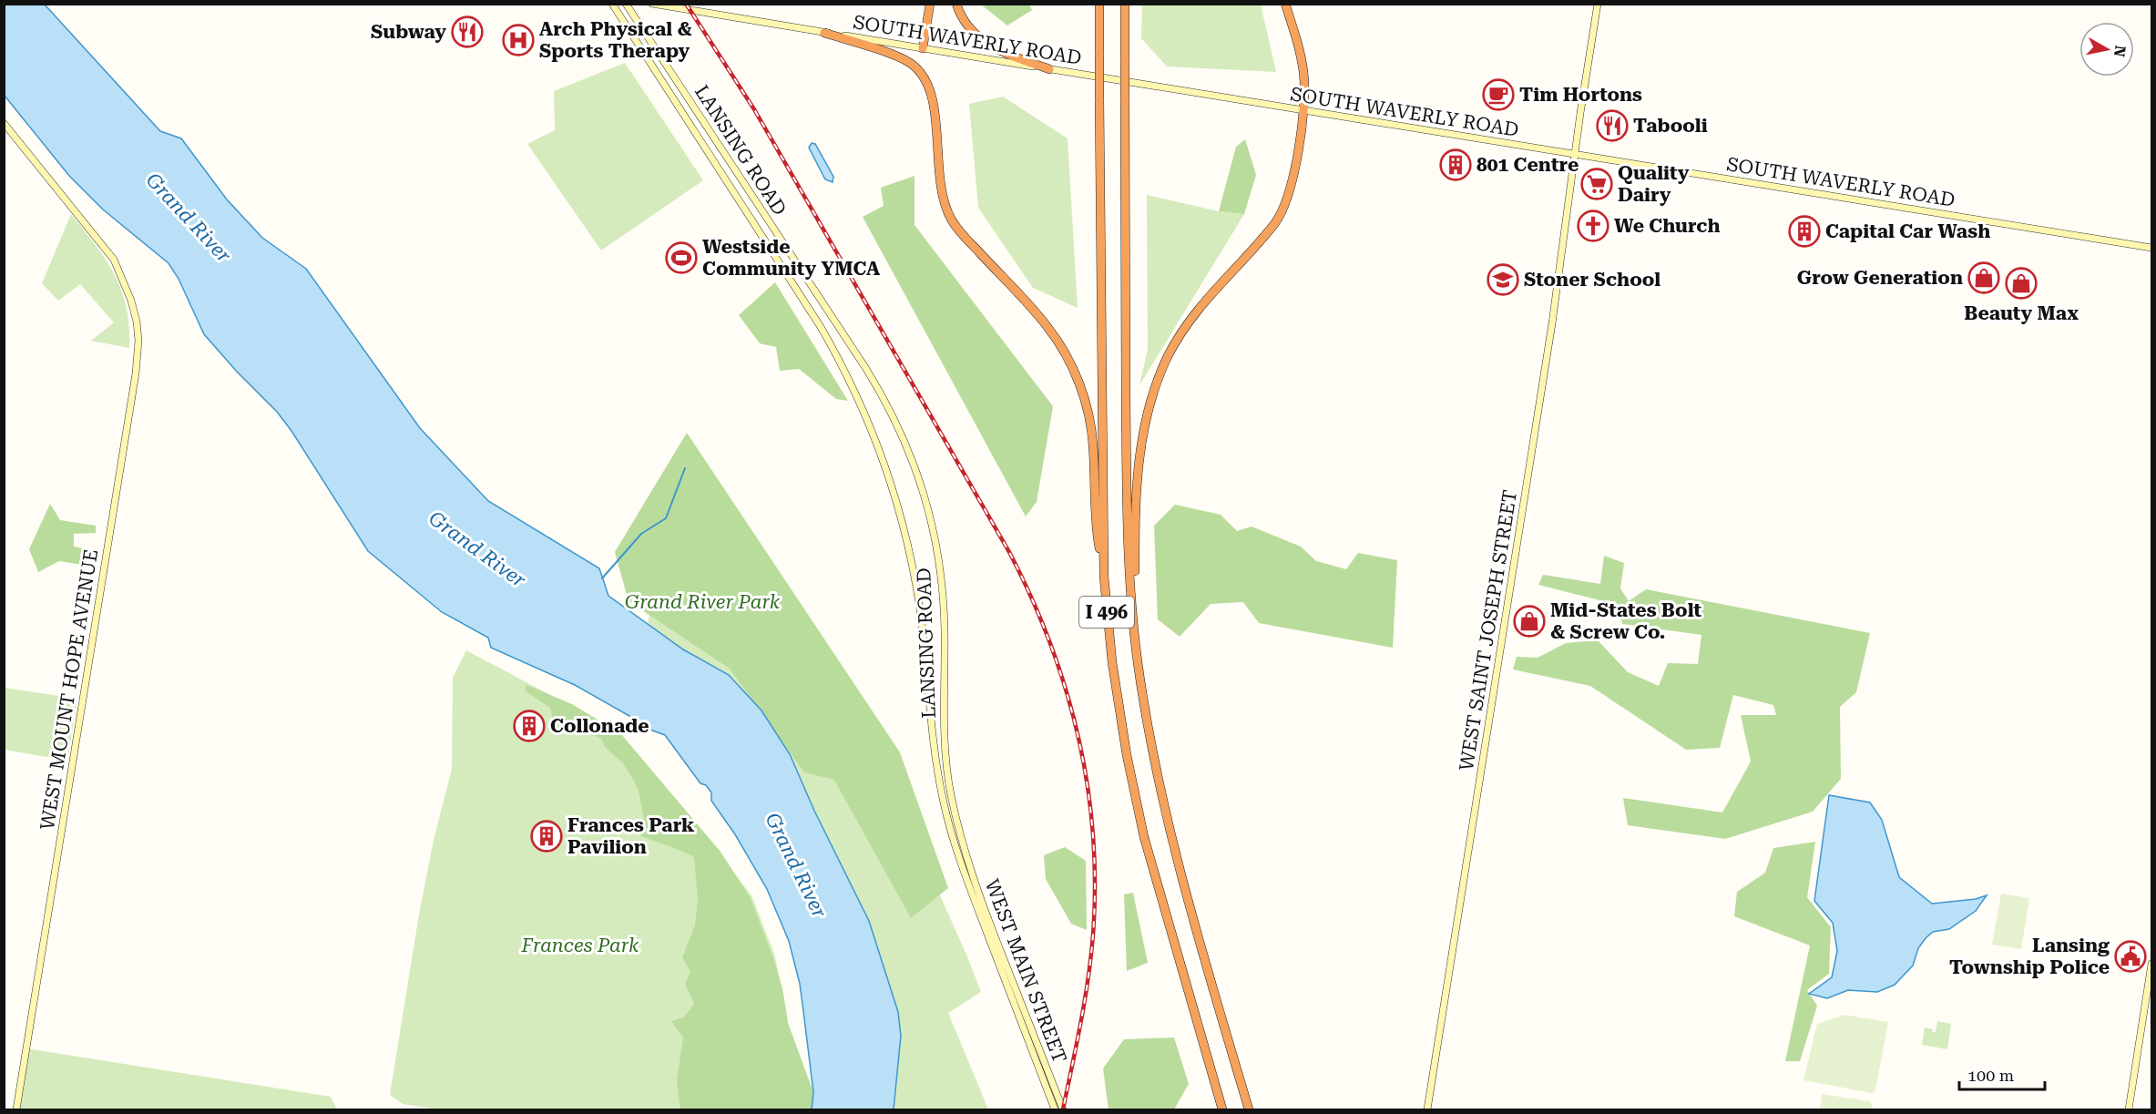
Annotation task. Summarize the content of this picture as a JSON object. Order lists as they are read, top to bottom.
{
  "streets": {
    "highway": ["I 496"],
    "main road": [
      "SOUTH WAVERLY ROAD",
      "LANSING ROAD",
      "WEST SAINT JOSEPH STREET",
      "WEST MOUNT HOPE AVENUE",
      "WEST MAIN STREET"
    ]
  },
  "crossings": [
    ["SOUTH WAVERLY ROAD", "WEST SAINT JOSEPH STREET"],
    ["LANSING ROAD", "WEST MAIN STREET"]
  ],
  "water": ["Grand River"],
  "parks": ["Grand River Park", "Frances Park"],
  "places": {
    "restaurant": ["Subway", "Tabooli"],
    "hospital": ["Arch Physical & Sports Therapy"],
    "cafe": ["Tim Hortons"],
    "building": [
      "801 Centre",
      "Capital Car Wash",
      "Collonade",
      "Frances Park Pavilion"
    ],
    "supermarket": ["Quality Dairy"],
    "church": ["We Church"],
    "sports": ["Westside Community YMCA"],
    "shop": ["Grow Generation", "Beauty Max", "Mid-States Bolt & Screw Co."],
    "school or university": ["Stoner School"],
    "public building": ["Lansing Township Police"]
  },
  "scale_bar": "100 m",
  "north": "right"
}
